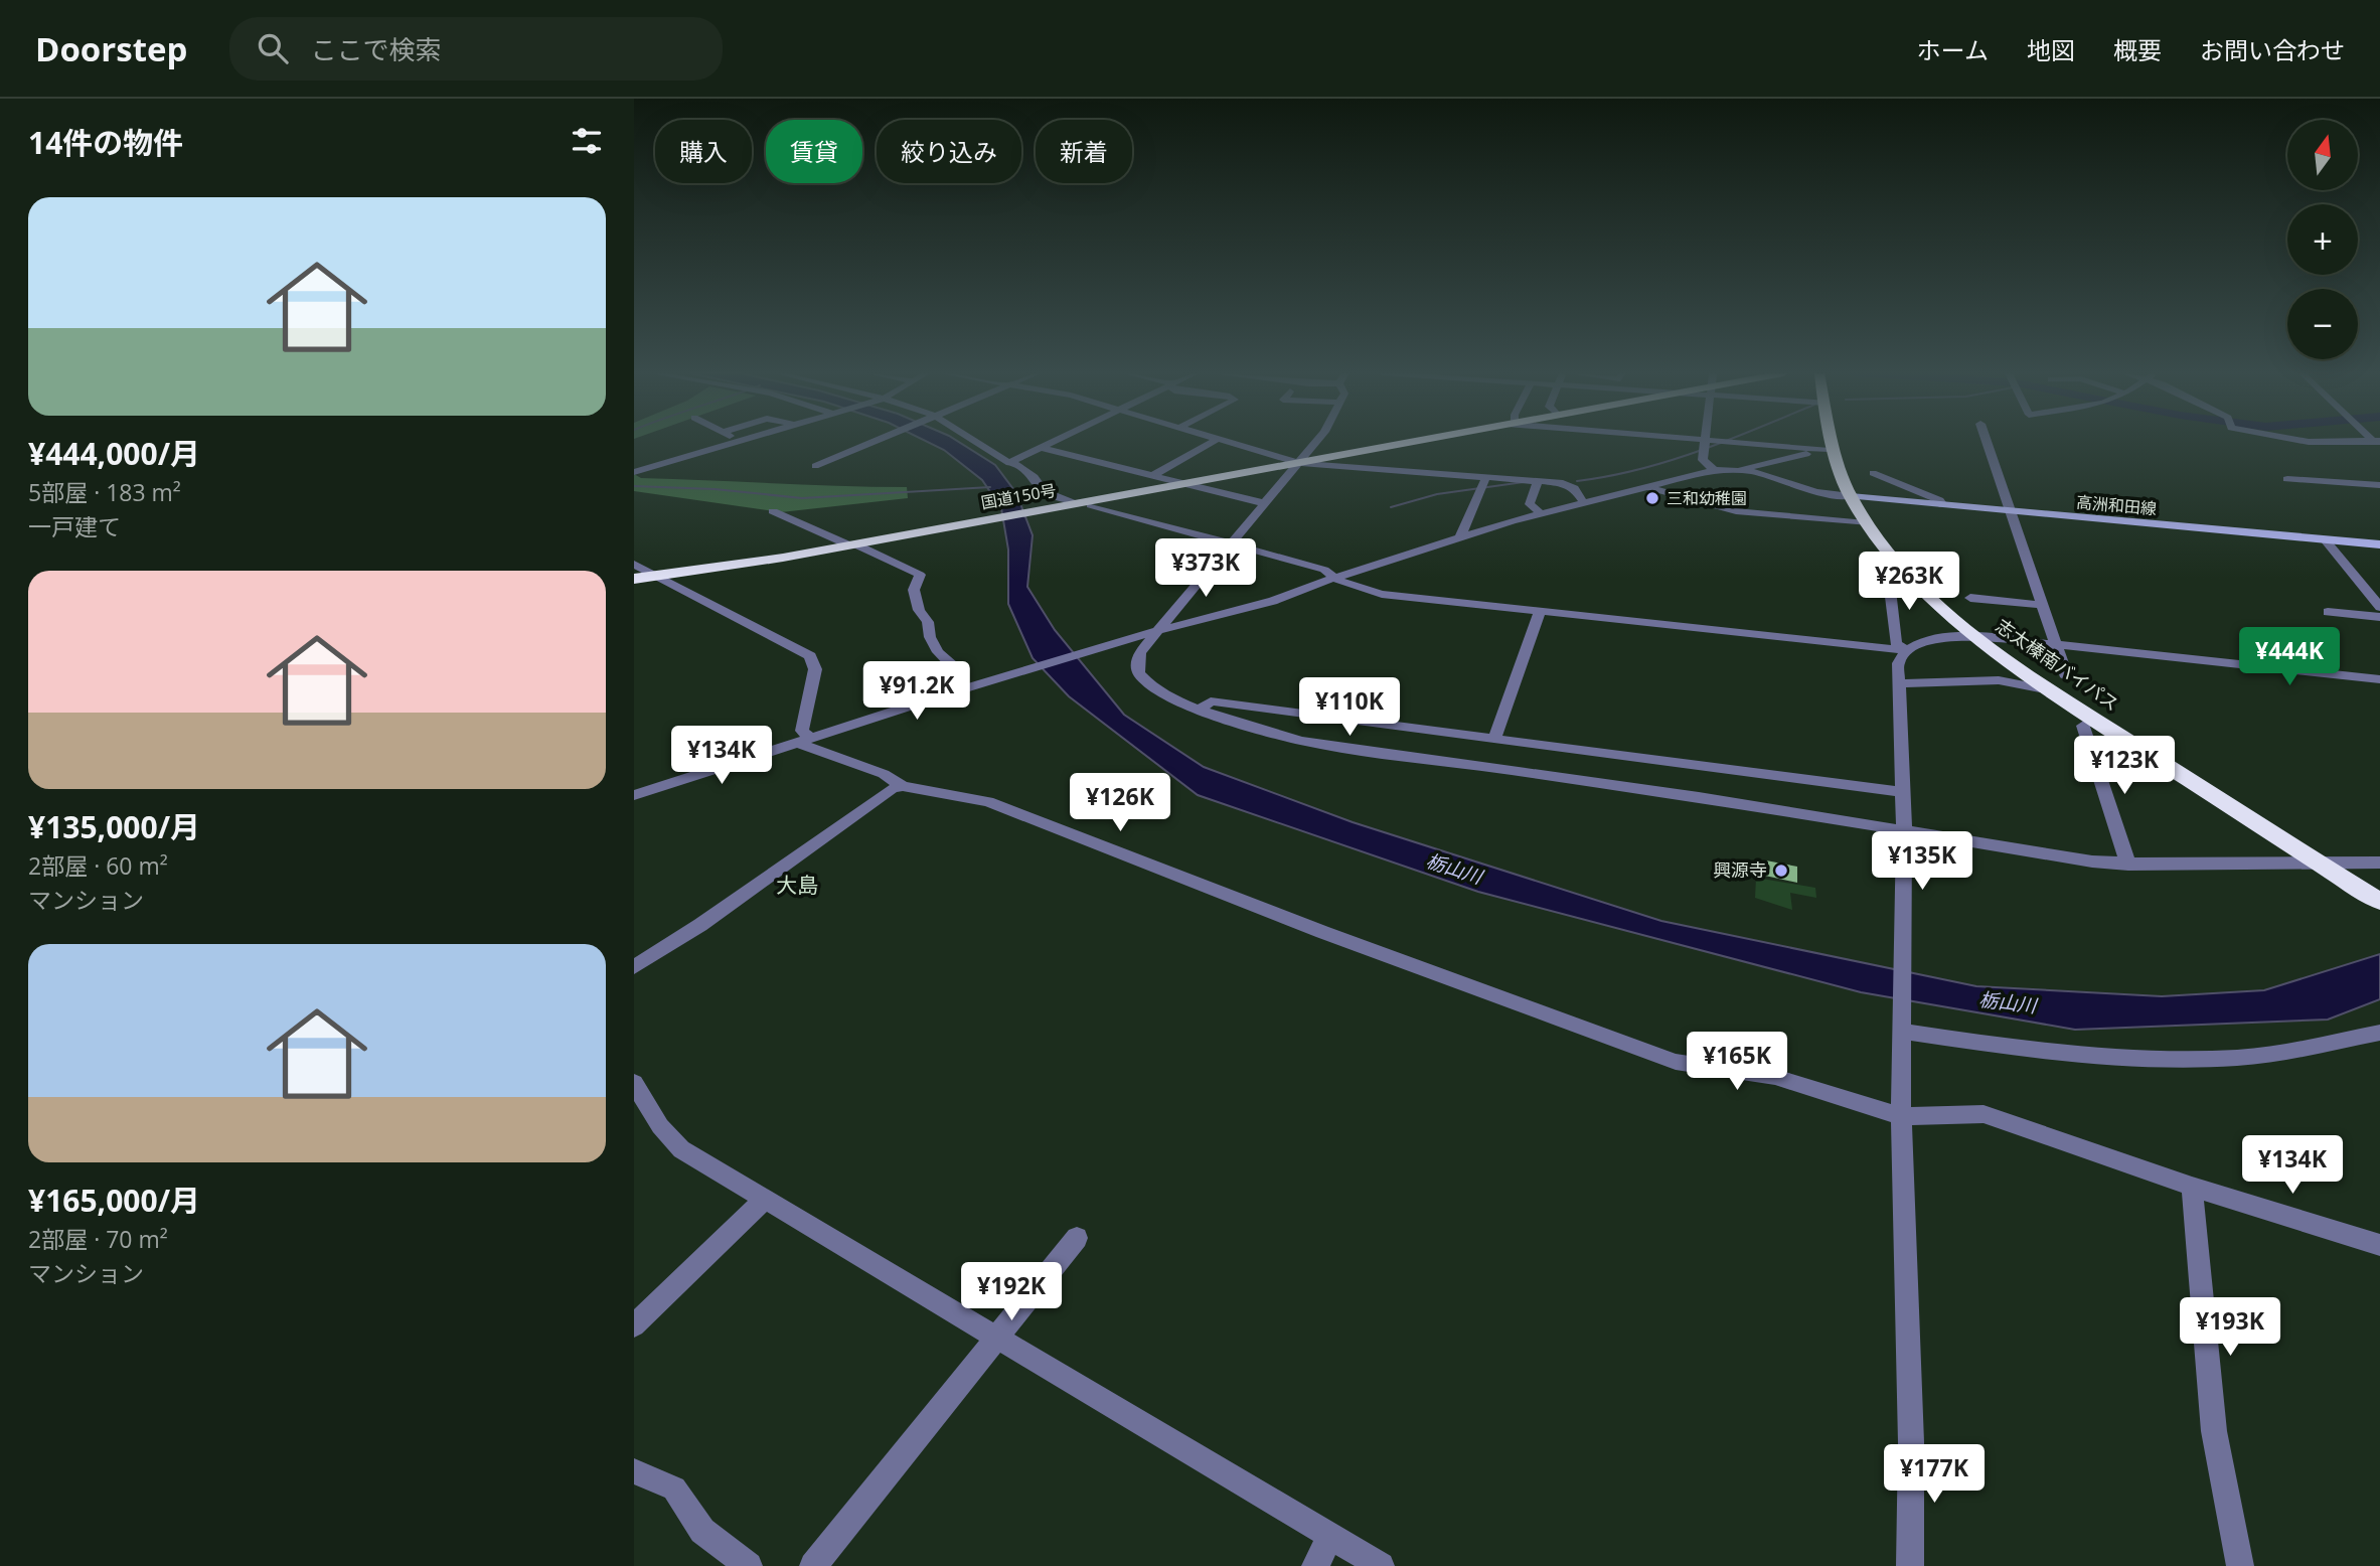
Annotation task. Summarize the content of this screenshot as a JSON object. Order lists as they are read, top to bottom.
{
  "streets": {
    "highway": ["国道150号", "志太榛南バイパス"],
    "main road": ["高洲和田線"]
  },
  "crossings": [
    ["高洲和田線", "志太榛南バイパス"]
  ],
  "districts": ["大島"],
  "water": ["栃山川"],
  "places": ["三和幼稚園", "興源寺"],
  "north": "top",
  "page": {
    "header": "Doorstep",
    "search": "ここで検索",
    "nav": [
      "ホーム",
      "地図",
      "概要",
      "お問い合わせ"
    ],
    "heading": "14件の物件",
    "map_buttons": ["+", "−"],
    "chip": [
      "購入",
      "賃貸",
      "絞り込み",
      "新着"
    ],
    "list": [
      {
        "name": "¥444,000/月",
        "note": "5部屋 · 183 m² · 一戸建て"
      },
      {
        "name": "¥135,000/月",
        "note": "2部屋 · 60 m² · マンション"
      },
      {
        "name": "¥165,000/月",
        "note": "2部屋 · 70 m² · マンション"
      }
    ],
    "price": [
      "¥373K",
      "¥263K",
      "¥444K",
      "¥91.2K",
      "¥110K",
      "¥134K",
      "¥123K",
      "¥126K",
      "¥135K",
      "¥165K",
      "¥134K",
      "¥192K",
      "¥193K",
      "¥177K"
    ]
  }
}
